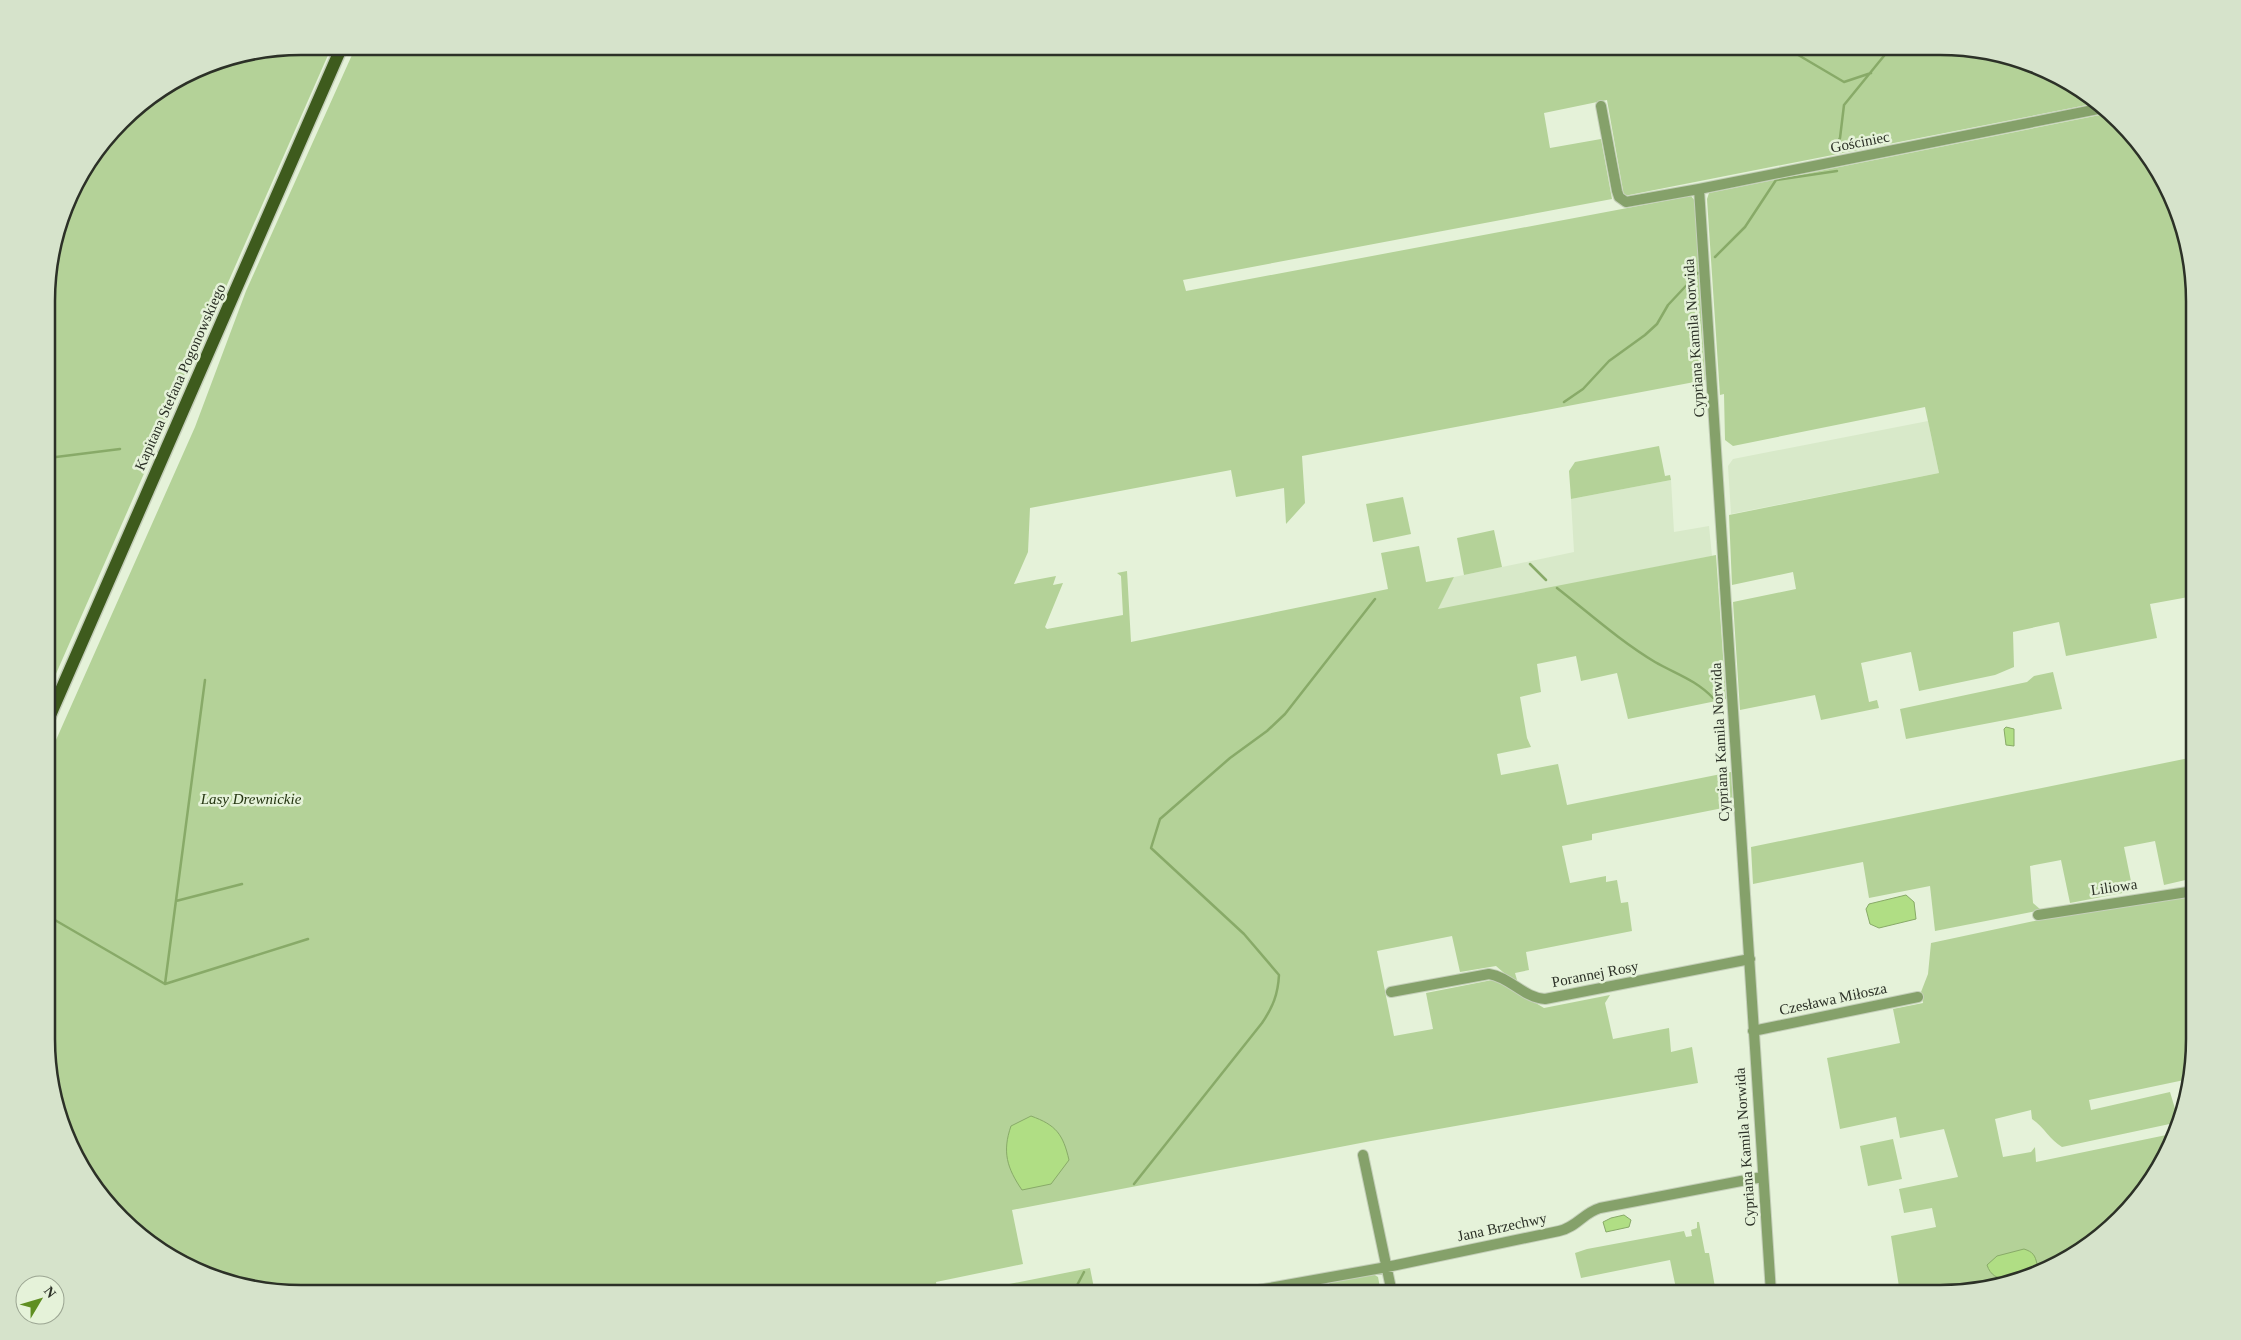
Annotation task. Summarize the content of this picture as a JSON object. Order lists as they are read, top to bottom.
{
  "streets": {
    "main road": ["Kapitana Stefana Pogonowskiego"],
    "street": [
      "Gościniec",
      "Cypriana Kamila Norwida",
      "Liliowa",
      "Porannej Rosy",
      "Czesława Miłosza",
      "Jana Brzechwy"
    ]
  },
  "crossings": [
    ["Gościniec", "Cypriana Kamila Norwida"],
    ["Cypriana Kamila Norwida", "Porannej Rosy"],
    ["Cypriana Kamila Norwida", "Czesława Miłosza"],
    ["Cypriana Kamila Norwida", "Jana Brzechwy"]
  ],
  "parks": ["Lasy Drewnickie"],
  "north": "top right"
}
